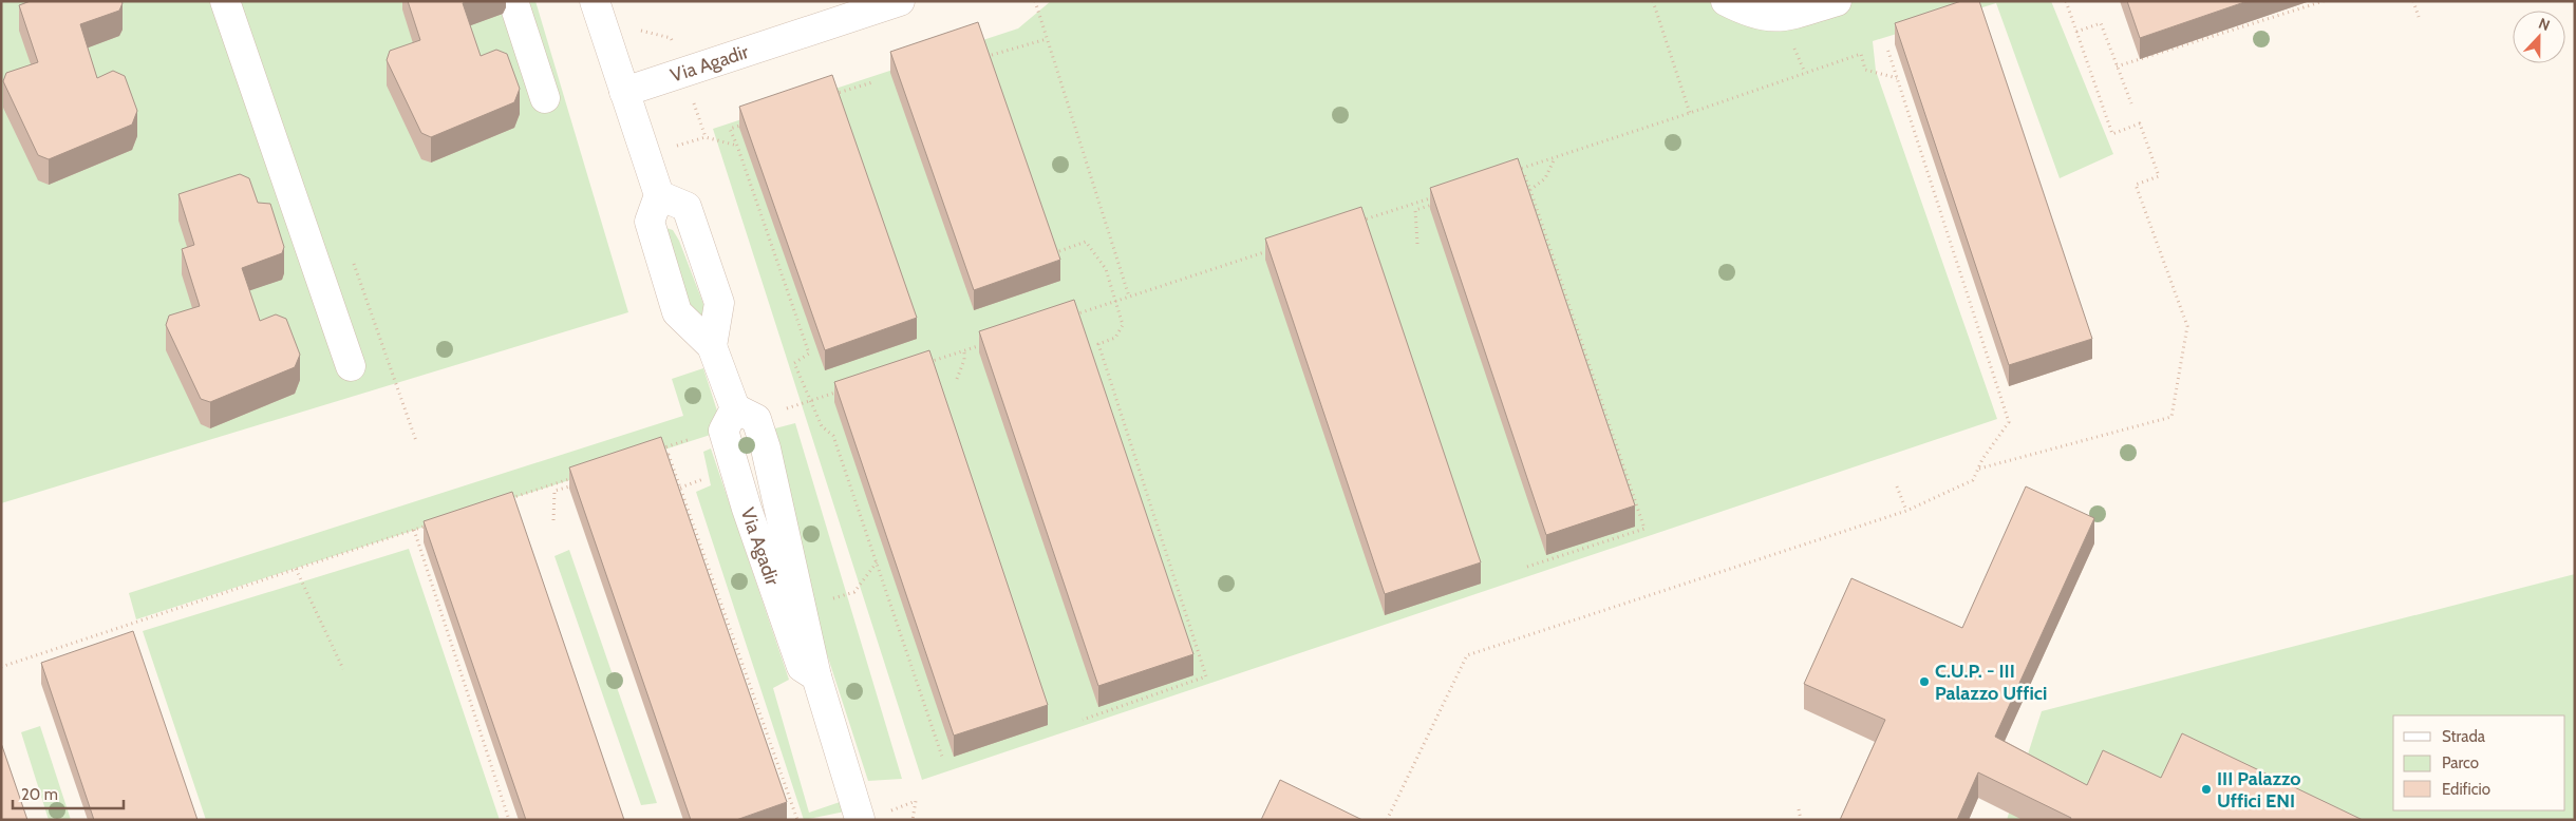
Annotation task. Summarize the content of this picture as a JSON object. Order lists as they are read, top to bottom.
{
  "streets": {
    "street": ["Via Agadir"]
  },
  "places": ["C.U.P. - III Palazzo Uffici", "III Palazzo Uffici ENI"],
  "legend": ["Strada", "Parco", "Edificio"],
  "scale_bar": "20 m",
  "north": "top"
}
